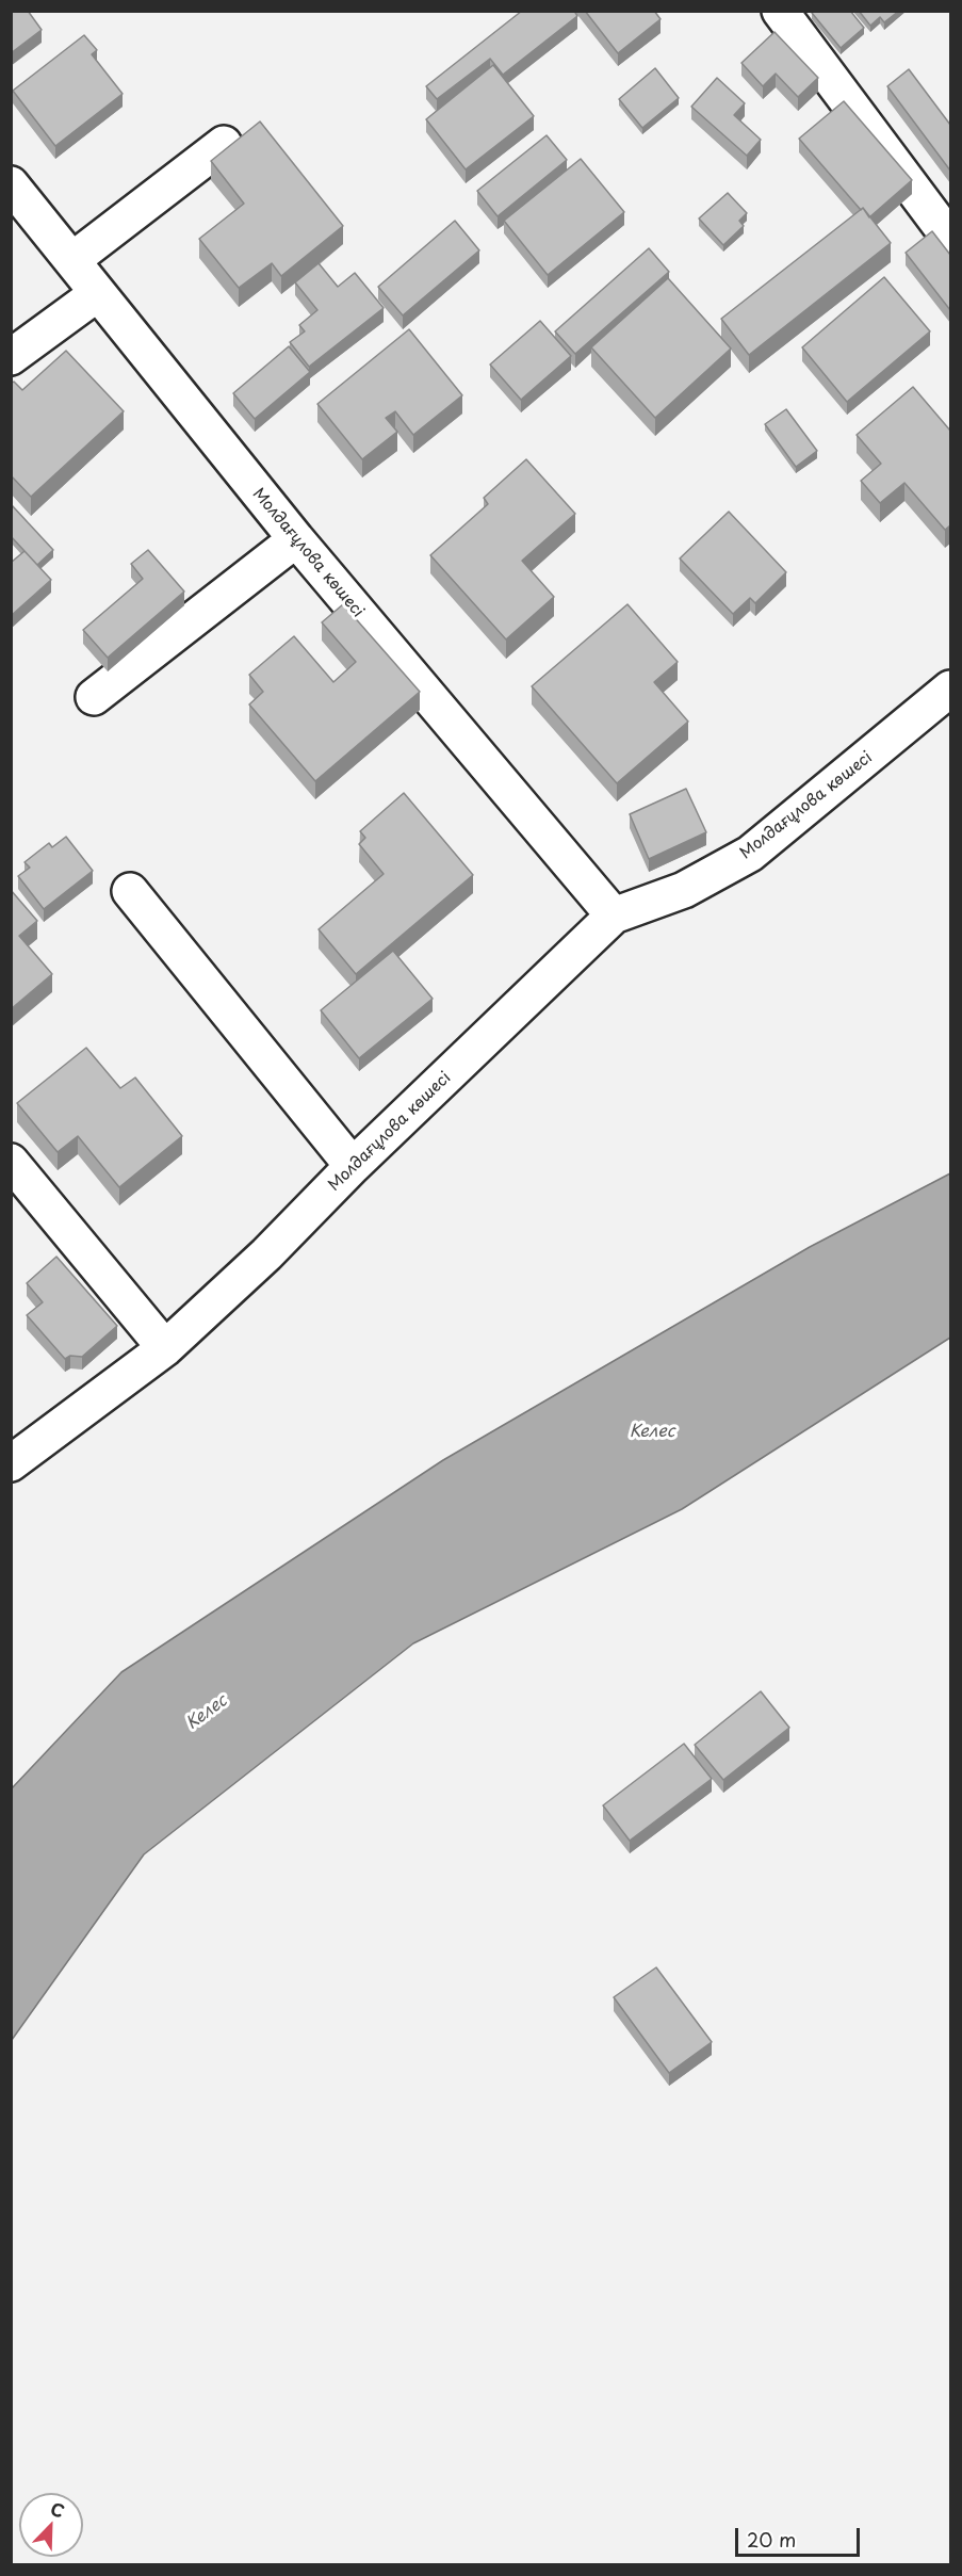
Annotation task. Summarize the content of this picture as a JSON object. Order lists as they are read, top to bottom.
{
  "streets": {
    "street": ["Молдағұлова көшесі"]
  },
  "water": ["Келес"],
  "scale_bar": "20 m",
  "north": "top right"
}
